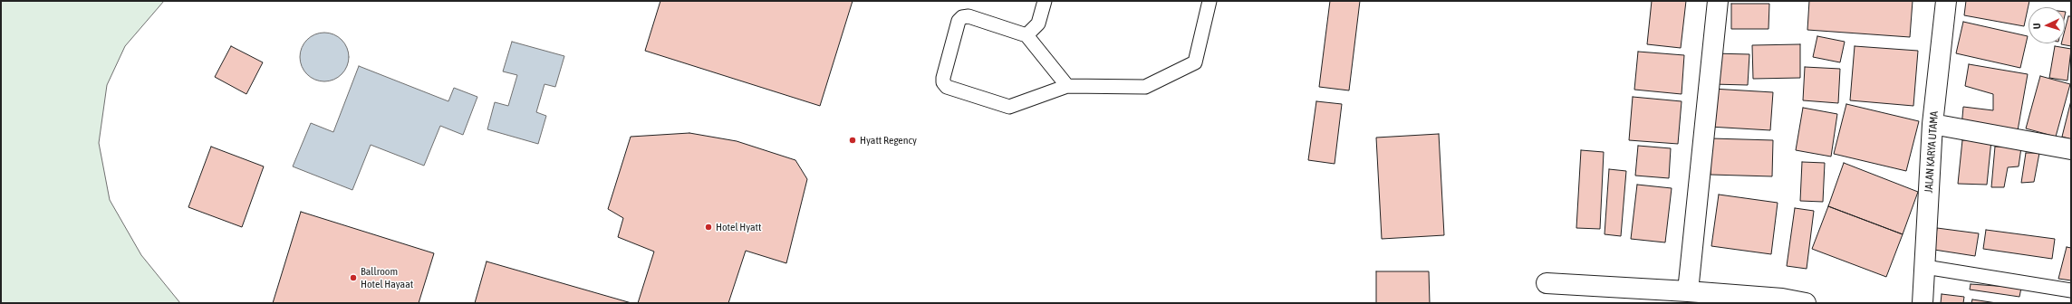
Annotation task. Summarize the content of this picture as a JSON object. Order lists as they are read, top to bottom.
{
  "streets": {
    "street": ["JALAN KARYA UTAMA"]
  },
  "places": ["Hyatt Regency", "Hotel Hyatt", "Ballroom Hotel Hayaat"],
  "north": "left"
}
